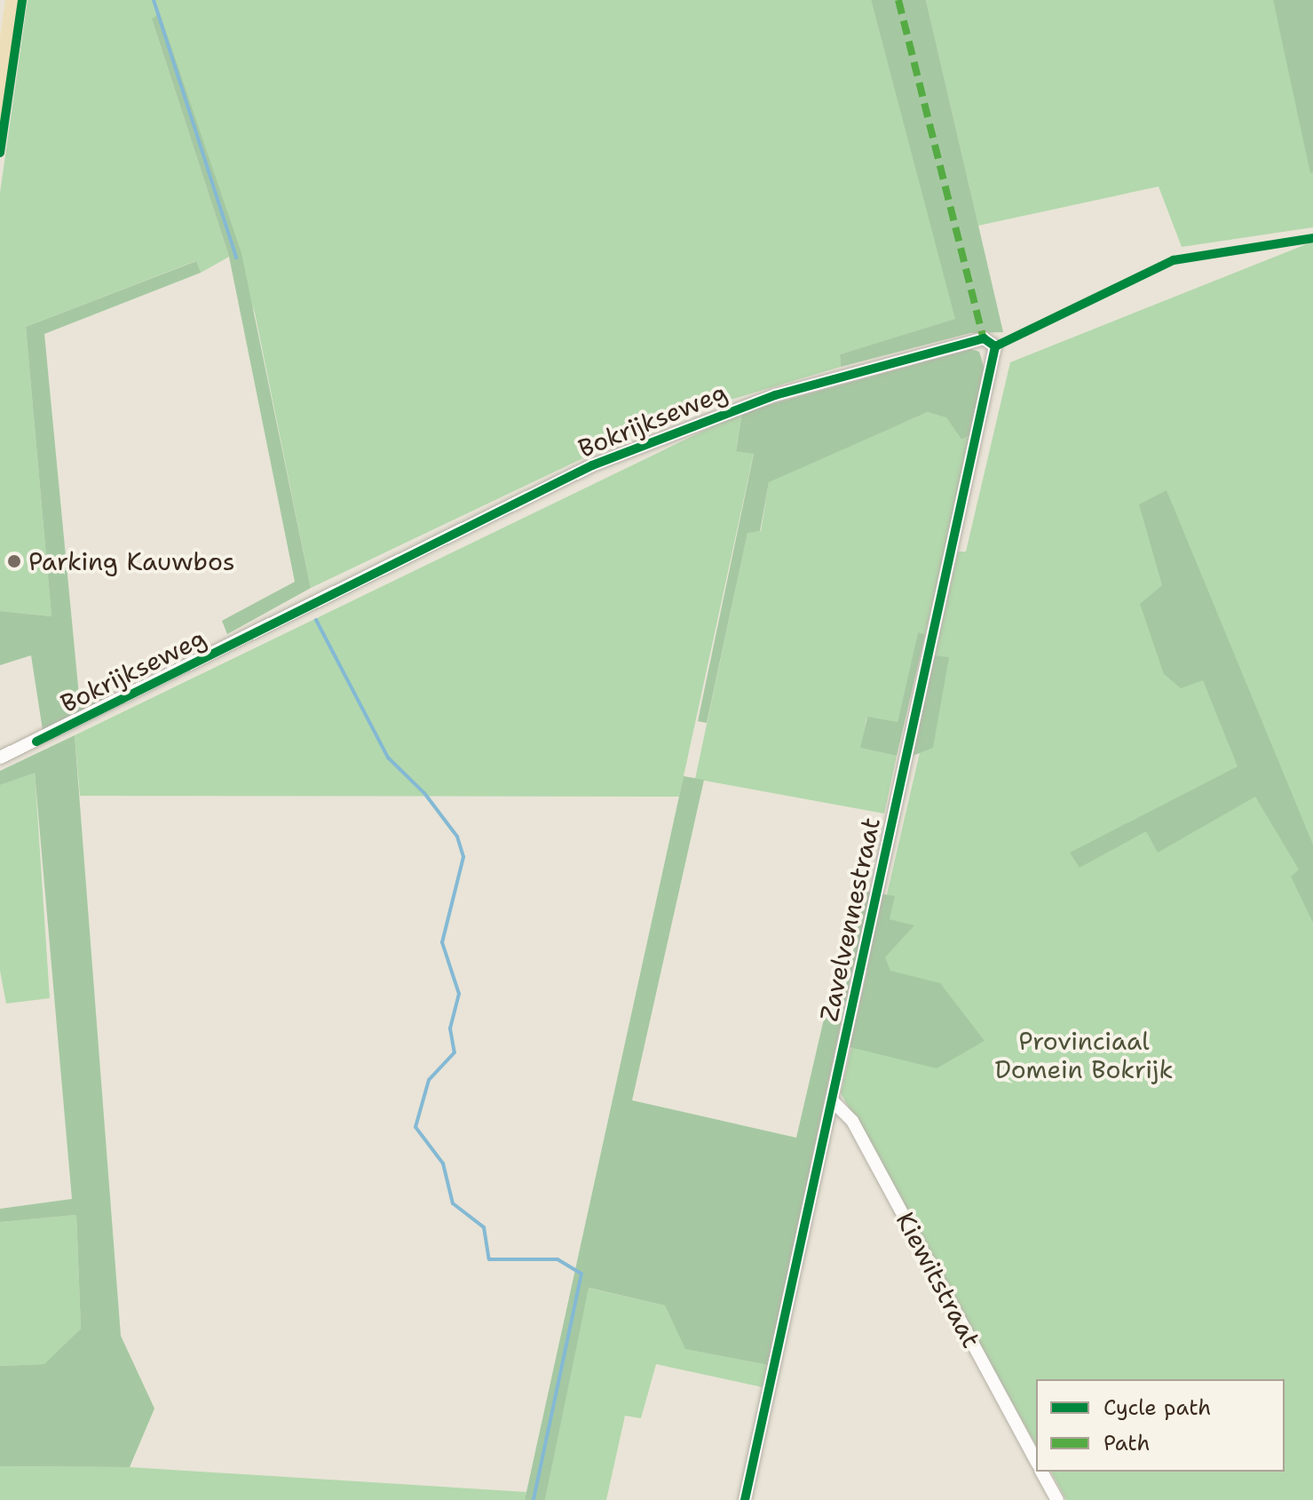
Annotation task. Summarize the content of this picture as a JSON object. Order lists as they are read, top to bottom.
{
  "streets": {
    "street": ["Bokrijkseweg", "Zavelvennestraat", "Kiewitstraat"]
  },
  "crossings": [
    ["Bokrijkseweg", "Zavelvennestraat"],
    ["Zavelvennestraat", "Kiewitstraat"]
  ],
  "parks": ["Provinciaal Domein Bokrijk"],
  "places": ["Parking Kauwbos"],
  "legend": ["Cycle path", "Path"]
}
